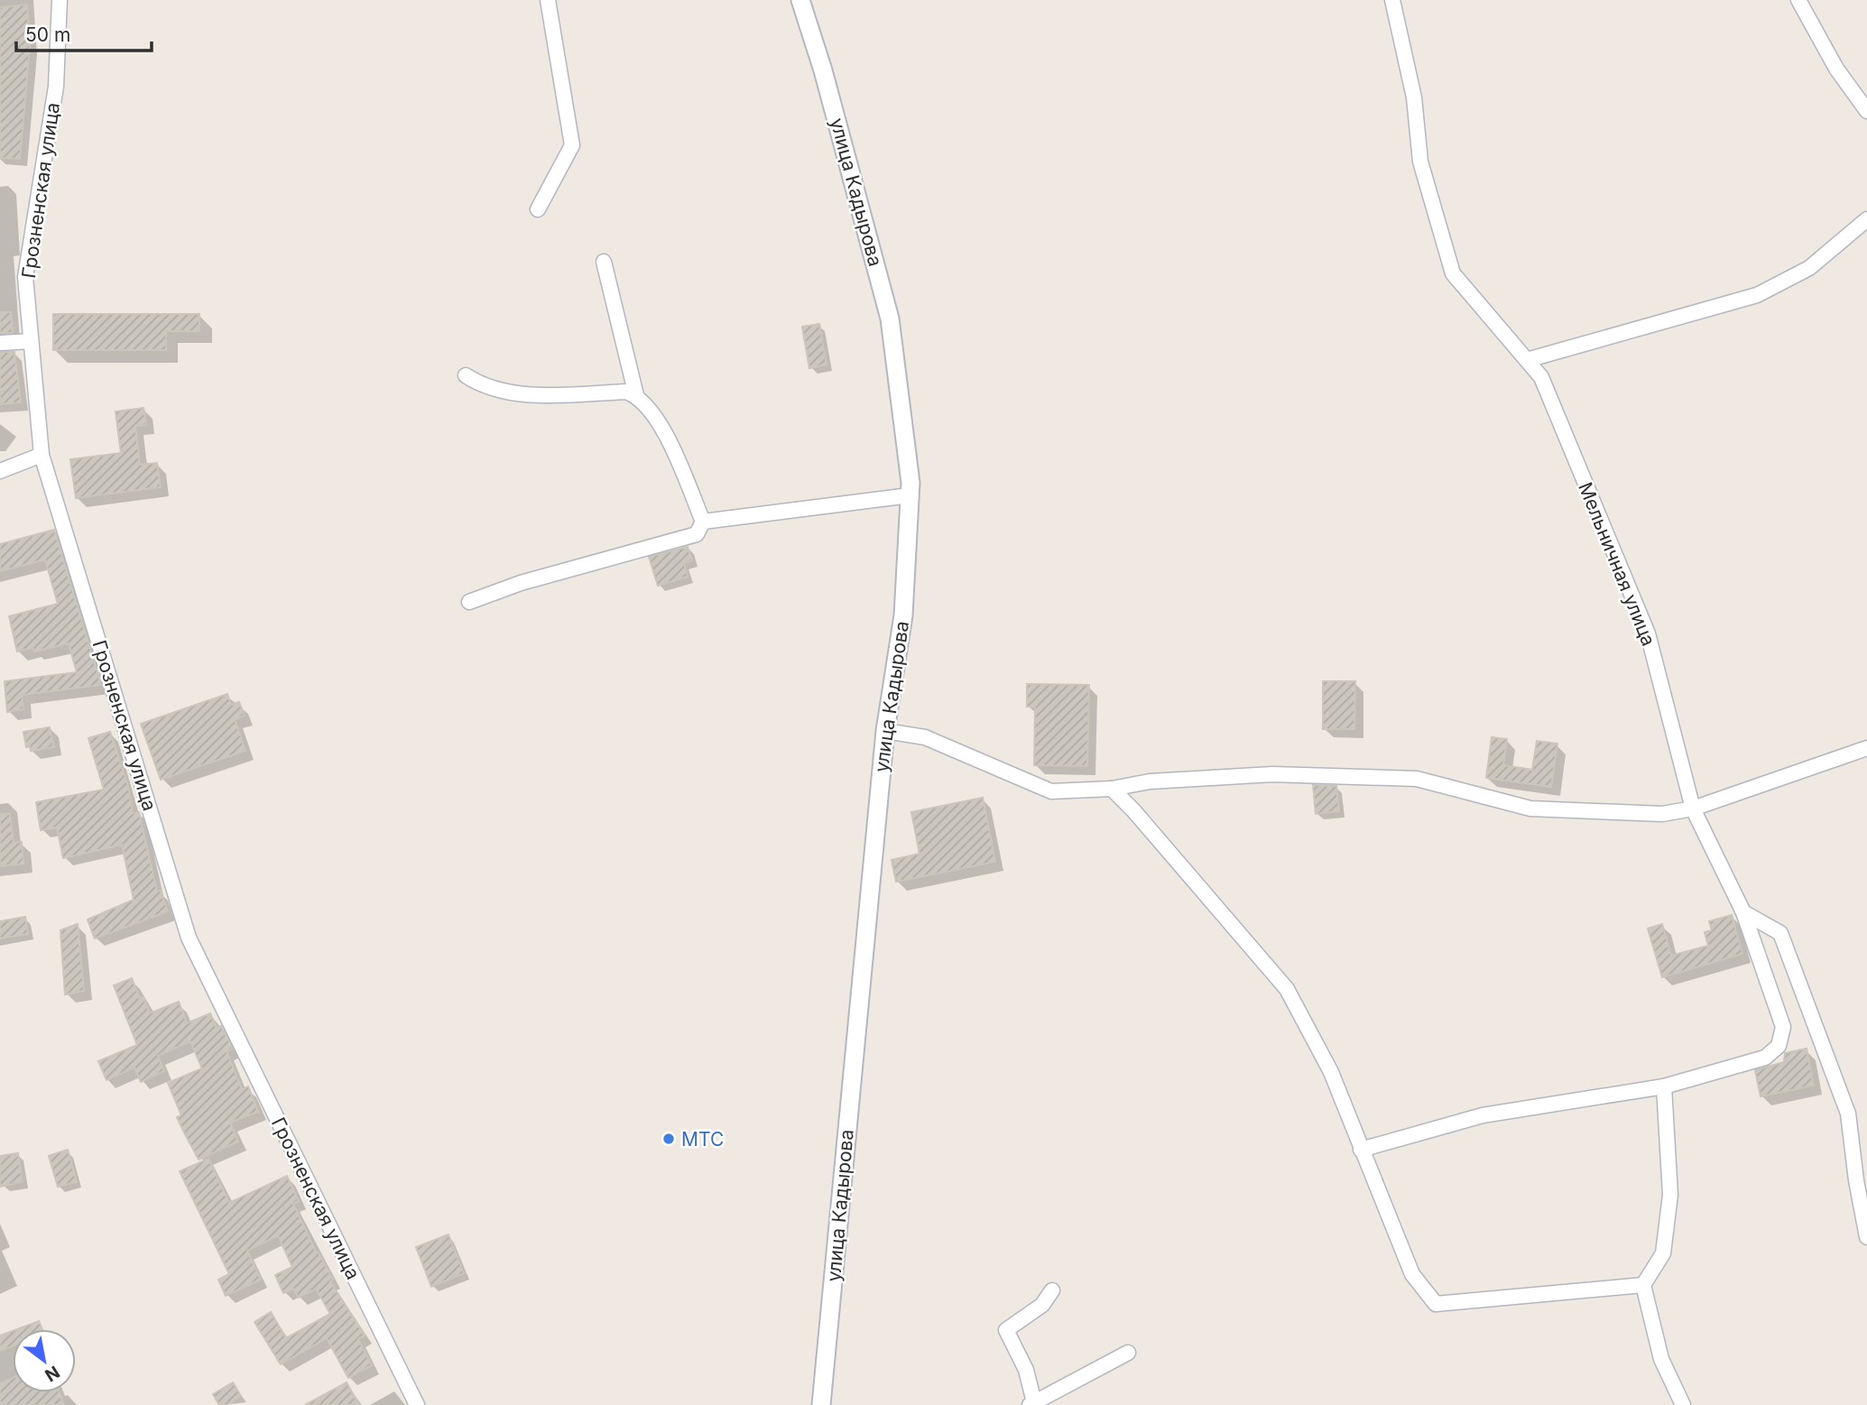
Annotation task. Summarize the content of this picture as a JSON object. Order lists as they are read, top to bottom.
{
  "streets": {
    "street": ["Грозненская улица", "улица Кадырова", "Мельничная улица"]
  },
  "places": ["МТС"],
  "scale_bar": "50 m",
  "north": "bottom right"
}
